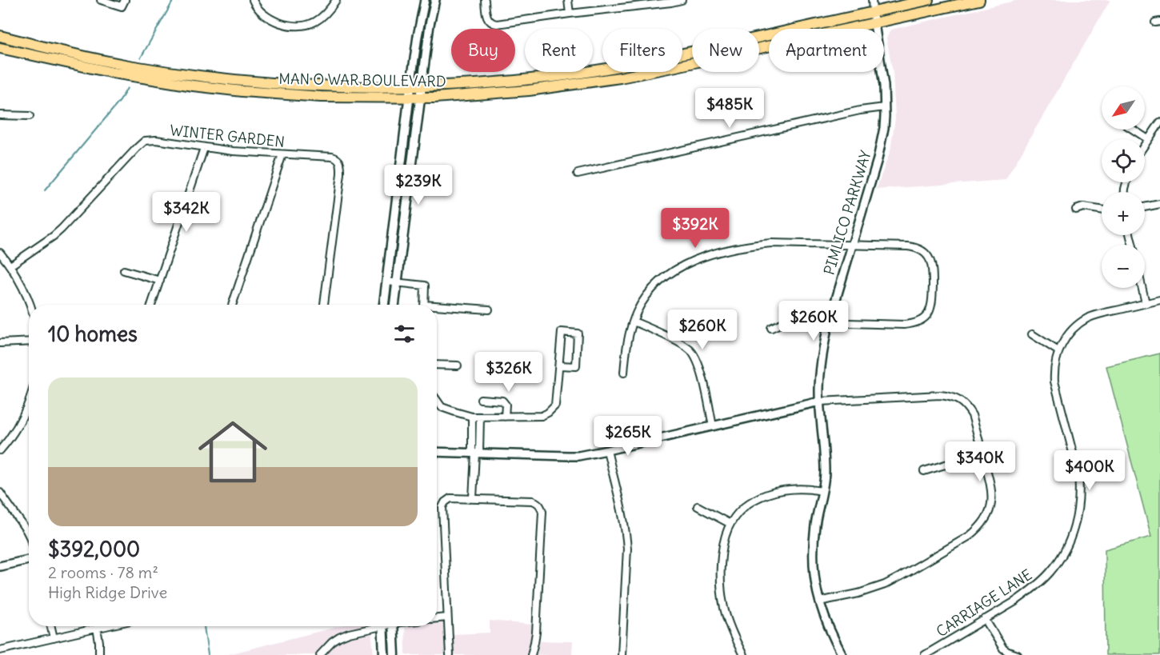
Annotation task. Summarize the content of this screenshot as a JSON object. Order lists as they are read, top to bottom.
{
  "streets": {
    "main road": ["MAN O WAR BOULEVARD"],
    "street": ["WINTER GARDEN", "PIMLICO PARKWAY", "CARRIAGE LANE"]
  },
  "crossings": [
    ["MAN O WAR BOULEVARD", "PIMLICO PARKWAY"]
  ],
  "north": "bottom left",
  "page": {
    "chip": [
      "Buy",
      "Rent",
      "Filters",
      "New",
      "Apartment"
    ],
    "map_buttons": ["+", "−"],
    "price": [
      "$485K",
      "$239K",
      "$342K",
      "$392K",
      "$260K",
      "$260K",
      "$326K",
      "$265K",
      "$340K",
      "$400K"
    ],
    "heading": "10 homes",
    "list": [
      {
        "name": "$392,000",
        "note": "2 rooms · 78 m² · High Ridge Drive"
      }
    ]
  }
}
